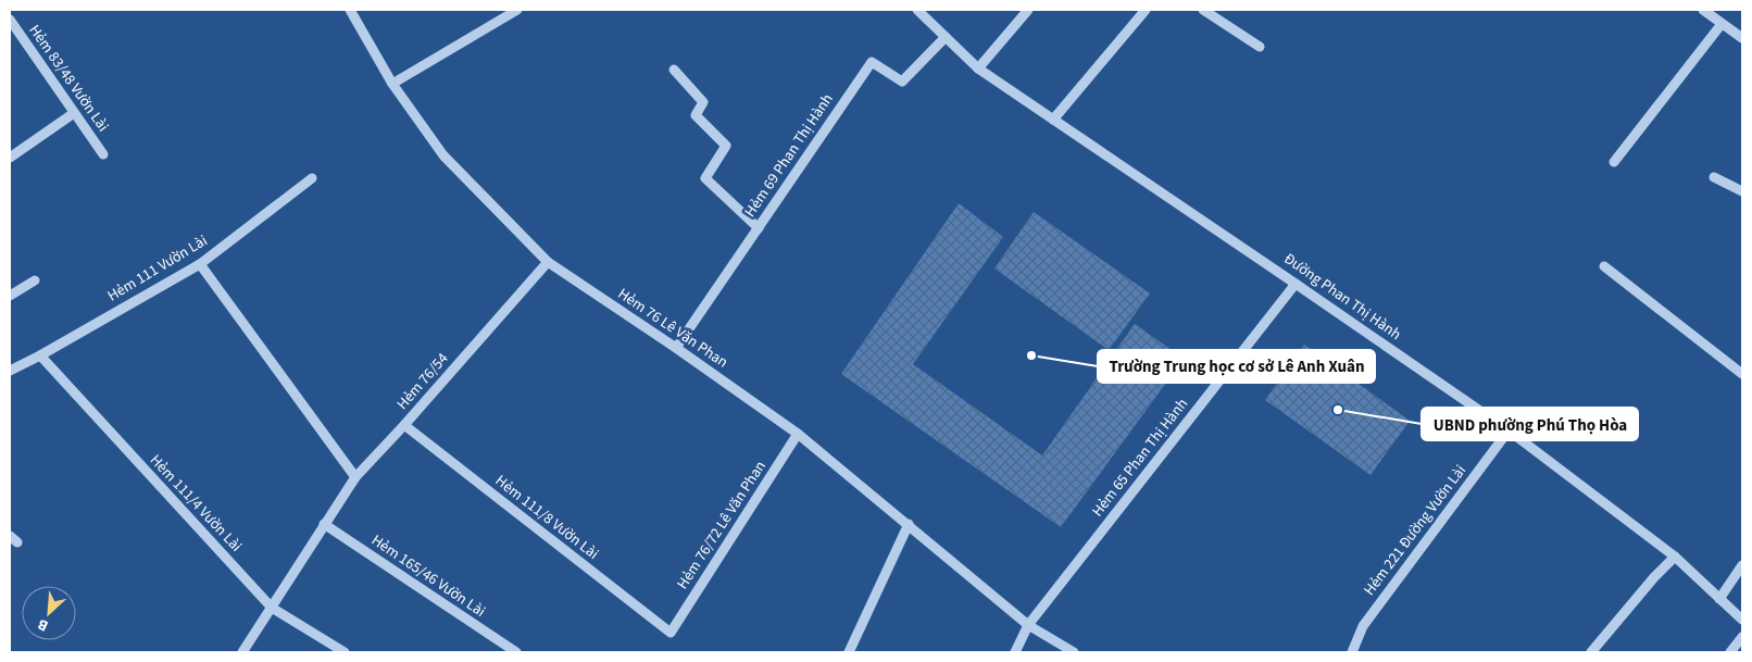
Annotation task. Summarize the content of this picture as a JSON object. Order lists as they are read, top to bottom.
{
  "streets": {
    "street": [
      "Hẻm 83/48 Vườn Lài",
      "Hẻm 69 Phan Thị Hành",
      "Hẻm 111 Vườn Lài",
      "Đường Phan Thị Hành",
      "Hẻm 76 Lê Văn Phan",
      "Hẻm 76/54",
      "Hẻm 65 Phan Thị Hành",
      "Hẻm 111/4 Vườn Lài",
      "Hẻm 111/8 Vườn Lài",
      "Hẻm 76/72 Lê Văn Phan",
      "Hẻm 221 Đường Vườn Lài",
      "Hẻm 165/46 Vườn Lài"
    ]
  },
  "crossings": [
    ["Hẻm 69 Phan Thị Hành", "Đường Phan Thị Hành"],
    ["Hẻm 69 Phan Thị Hành", "Hẻm 76 Lê Văn Phan"],
    ["Hẻm 111 Vườn Lài", "Hẻm 111/4 Vườn Lài"],
    ["Đường Phan Thị Hành", "Hẻm 65 Phan Thị Hành"],
    ["Đường Phan Thị Hành", "Hẻm 221 Đường Vườn Lài"],
    ["Hẻm 76 Lê Văn Phan", "Hẻm 76/54"],
    ["Hẻm 76 Lê Văn Phan", "Hẻm 65 Phan Thị Hành"],
    ["Hẻm 76 Lê Văn Phan", "Hẻm 76/72 Lê Văn Phan"],
    ["Hẻm 76/54", "Hẻm 111/4 Vườn Lài"],
    ["Hẻm 76/54", "Hẻm 111/8 Vườn Lài"],
    ["Hẻm 76/54", "Hẻm 165/46 Vườn Lài"],
    ["Hẻm 111/8 Vườn Lài", "Hẻm 76/72 Lê Văn Phan"]
  ],
  "places": ["Trường Trung học cơ sở Lê Anh Xuân", "UBND phường Phú Thọ Hòa"],
  "north": "bottom left"
}
